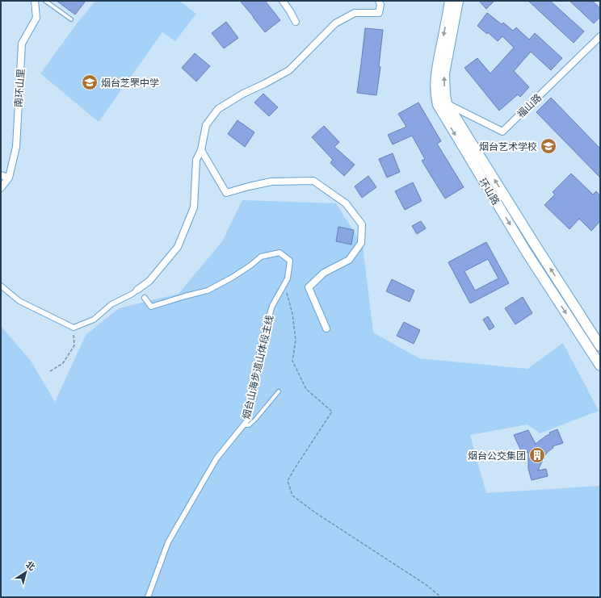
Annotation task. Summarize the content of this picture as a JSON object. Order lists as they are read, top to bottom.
{
  "streets": {
    "main road": ["环山路"],
    "street": ["南环山里", "福山路", "烟台山海步道山体段主线"]
  },
  "crossings": [
    ["福山路", "环山路"]
  ],
  "places": {
    "school or university": ["烟台芝罘中学", "烟台艺术学校"],
    "building": ["烟台公交集团"]
  },
  "north": "top right"
}
